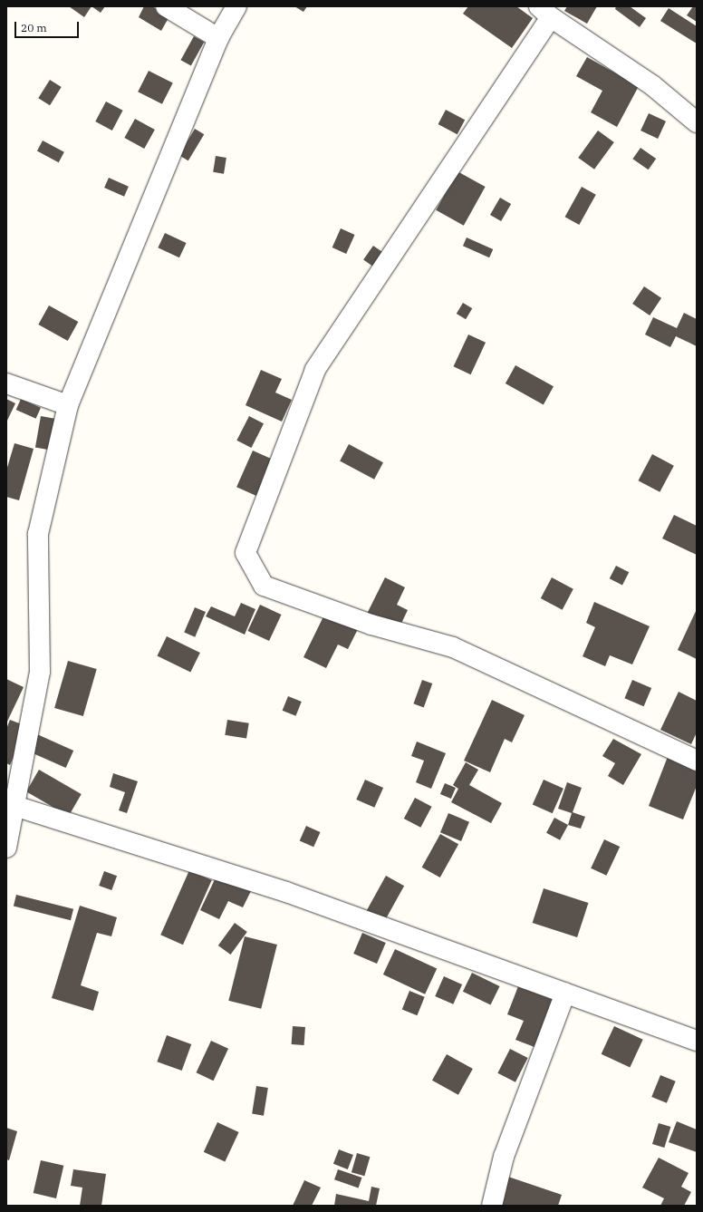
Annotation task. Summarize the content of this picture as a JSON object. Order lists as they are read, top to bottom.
{
  "scale_bar": "20 m"
}
